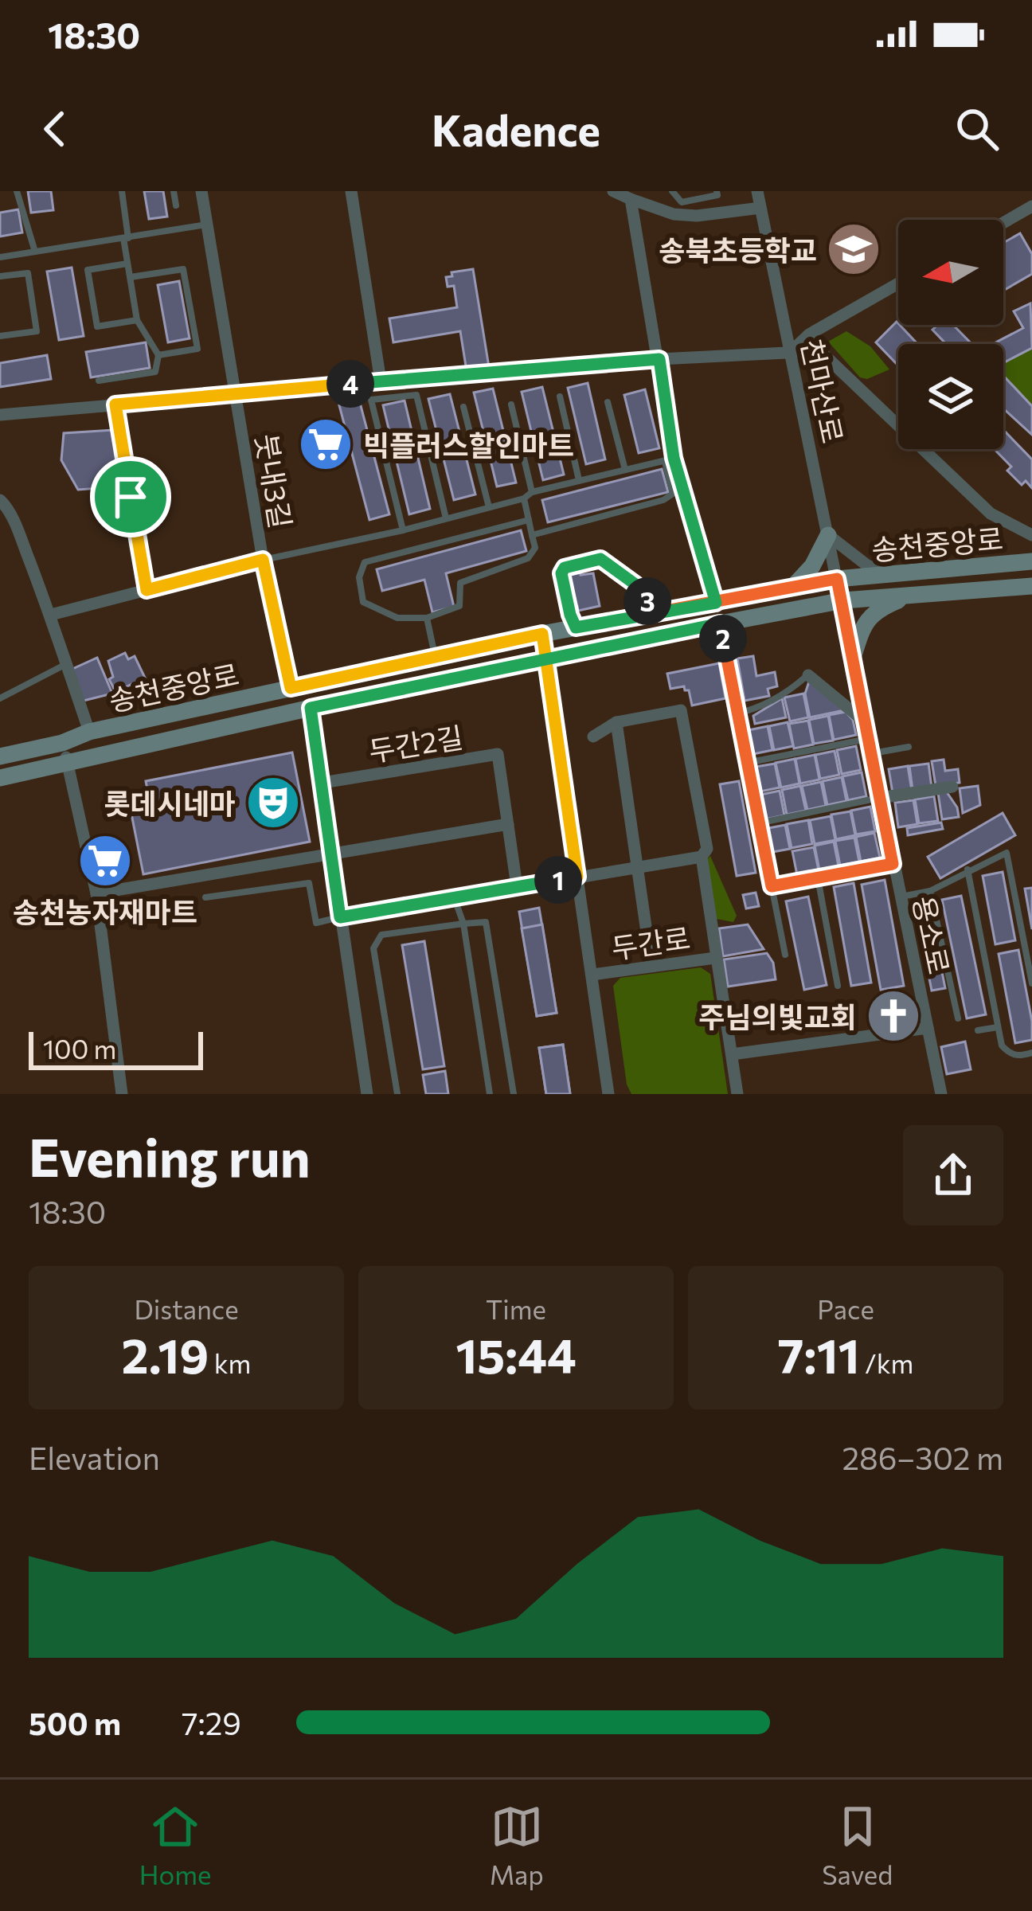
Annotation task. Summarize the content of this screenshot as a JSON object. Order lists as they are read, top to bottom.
{
  "streets": {
    "street": [
      "천마산로",
      "붓내3길",
      "송천중앙로",
      "두간2길",
      "용소로",
      "두간로"
    ]
  },
  "crossings": [
    ["천마산로", "송천중앙로"],
    ["천마산로", "용소로"],
    ["붓내3길", "송천중앙로"],
    ["송천중앙로", "용소로"],
    ["송천중앙로", "두간로"]
  ],
  "places": {
    "school or university": ["송북초등학교"],
    "supermarket": ["빅플러스할인마트", "송천농자재마트"],
    "theatre": ["롯데시네마"],
    "church": ["주님의빛교회"]
  },
  "scale_bar": "100 m",
  "north": "left",
  "page": {
    "status": "18:30",
    "header": "Kadence",
    "pins": [
      "4",
      "3",
      "2",
      "1"
    ],
    "scale": "100 m",
    "heading": ["Evening run", "18:30"],
    "stats": [
      ["Distance", "2.19 km"],
      ["Time", "15:44"],
      ["Pace", "7:11 /km"]
    ],
    "chart": ["Elevation", "286–302 m"],
    "list": [
      {
        "name": "500 m",
        "note": "7:29"
      }
    ],
    "tabs": ["Home", "Map", "Saved"]
  }
}
